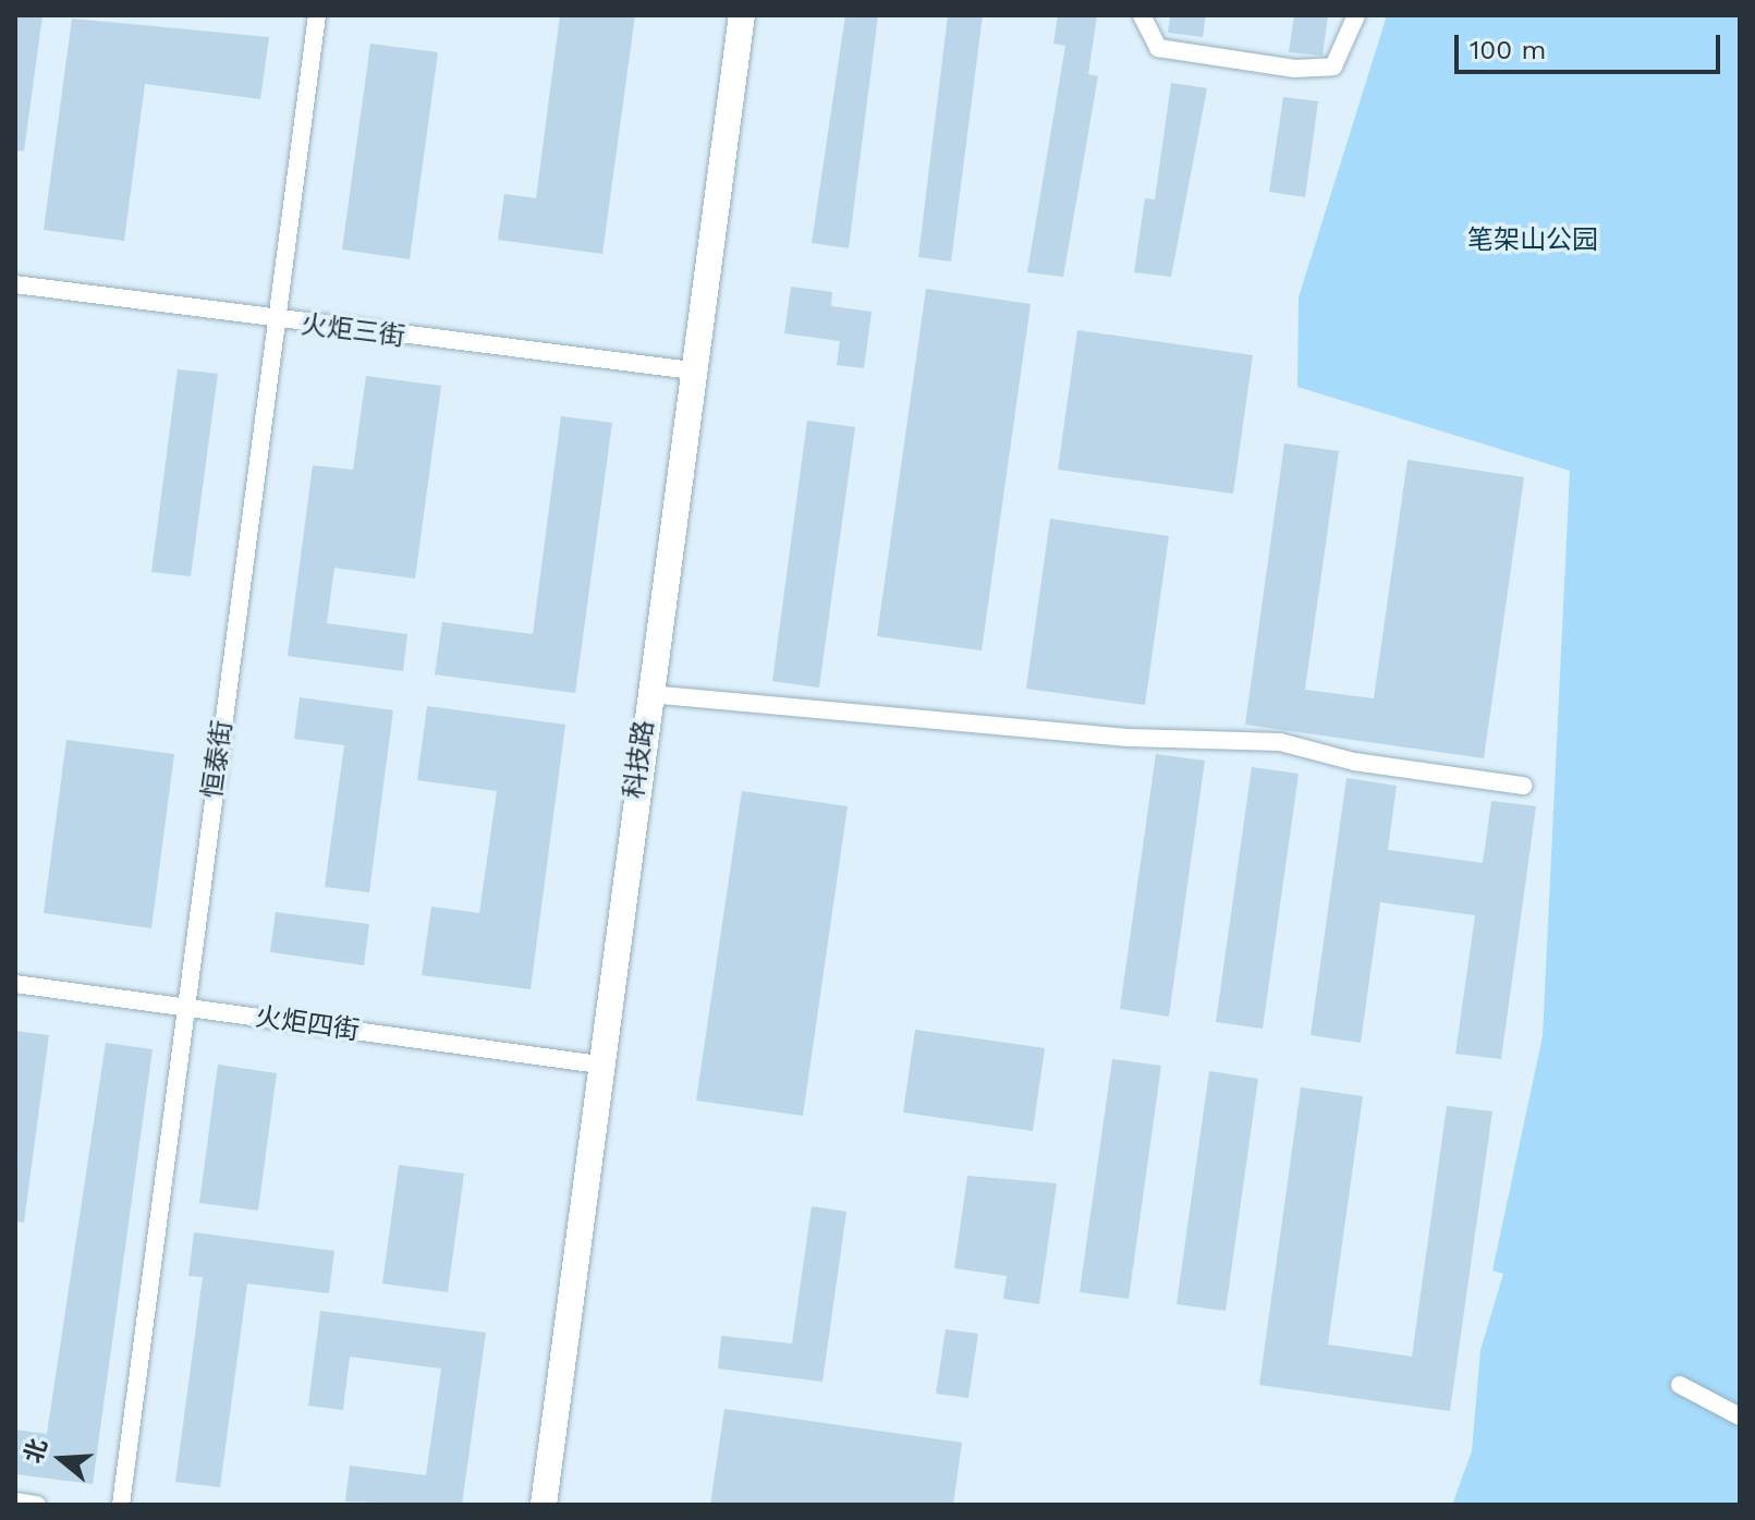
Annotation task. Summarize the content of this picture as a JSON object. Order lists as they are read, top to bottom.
{
  "streets": {
    "main road": ["科技路"],
    "street": ["火炬三街", "恒泰街", "火炬四街"]
  },
  "crossings": [
    ["火炬三街", "恒泰街"],
    ["火炬三街", "科技路"],
    ["恒泰街", "火炬四街"],
    ["科技路", "火炬四街"]
  ],
  "parks": ["笔架山公园"],
  "scale_bar": "100 m",
  "north": "left"
}
